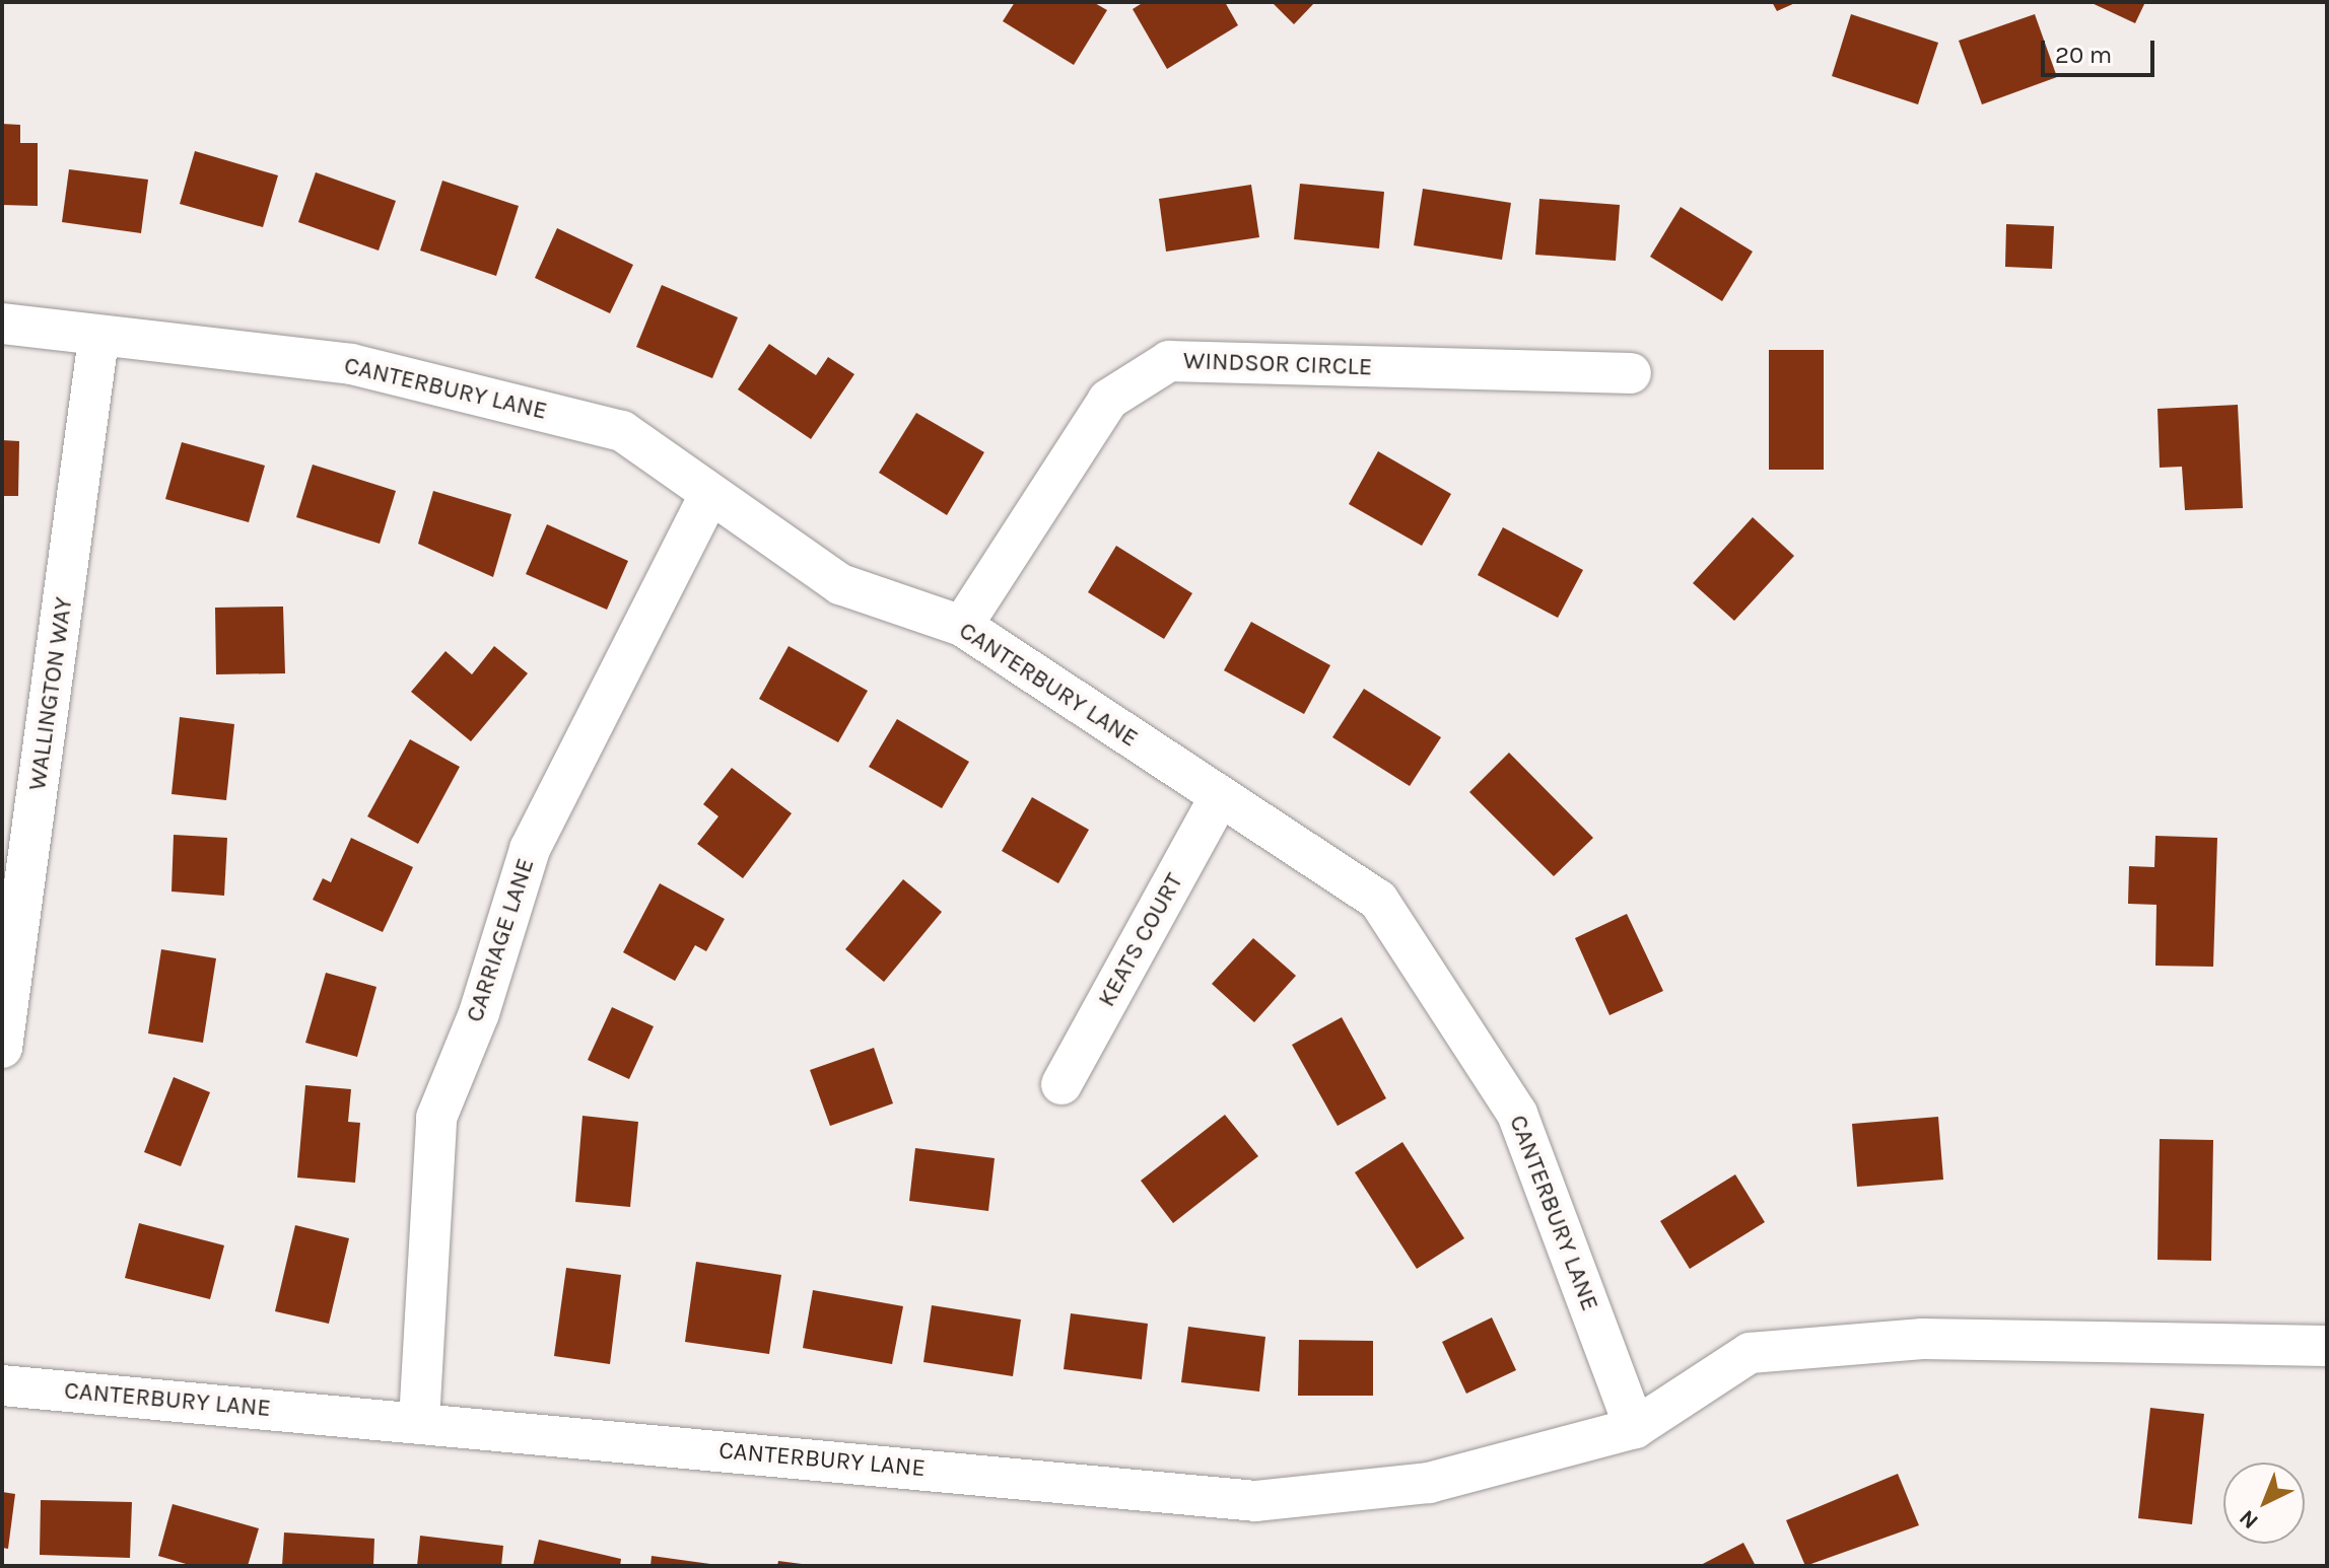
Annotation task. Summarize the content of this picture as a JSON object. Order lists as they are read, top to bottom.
{
  "streets": {
    "street": [
      "WINDSOR CIRCLE",
      "CANTERBURY LANE",
      "WALLINGTON WAY",
      "CARRIAGE LANE",
      "KEATS COURT"
    ]
  },
  "crossings": [
    ["WINDSOR CIRCLE", "CANTERBURY LANE"],
    ["CANTERBURY LANE", "WALLINGTON WAY"],
    ["CANTERBURY LANE", "CARRIAGE LANE"],
    ["CANTERBURY LANE", "KEATS COURT"]
  ],
  "scale_bar": "20 m",
  "north": "bottom left"
}
